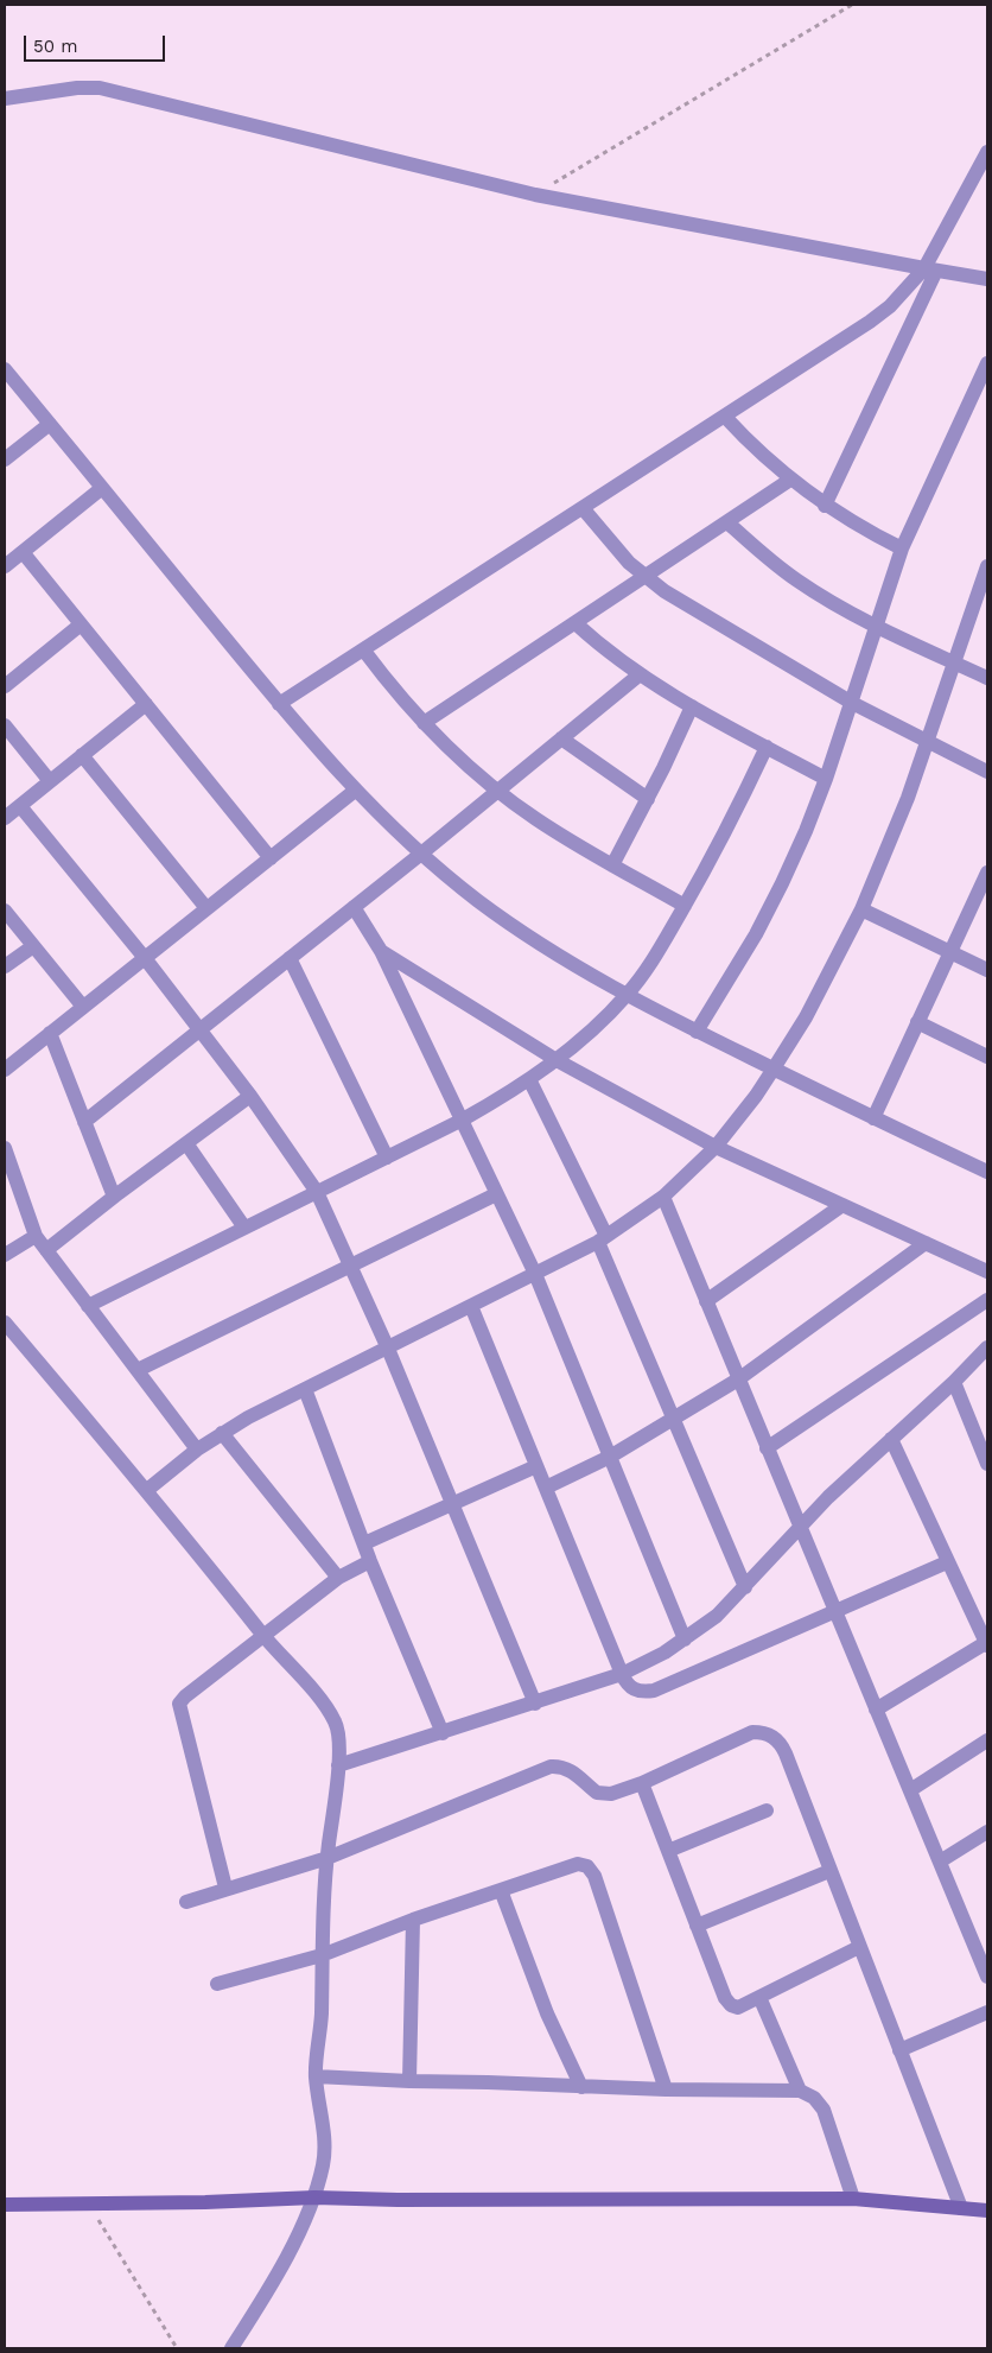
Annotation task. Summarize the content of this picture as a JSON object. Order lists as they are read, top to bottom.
{
  "scale_bar": "50 m"
}
